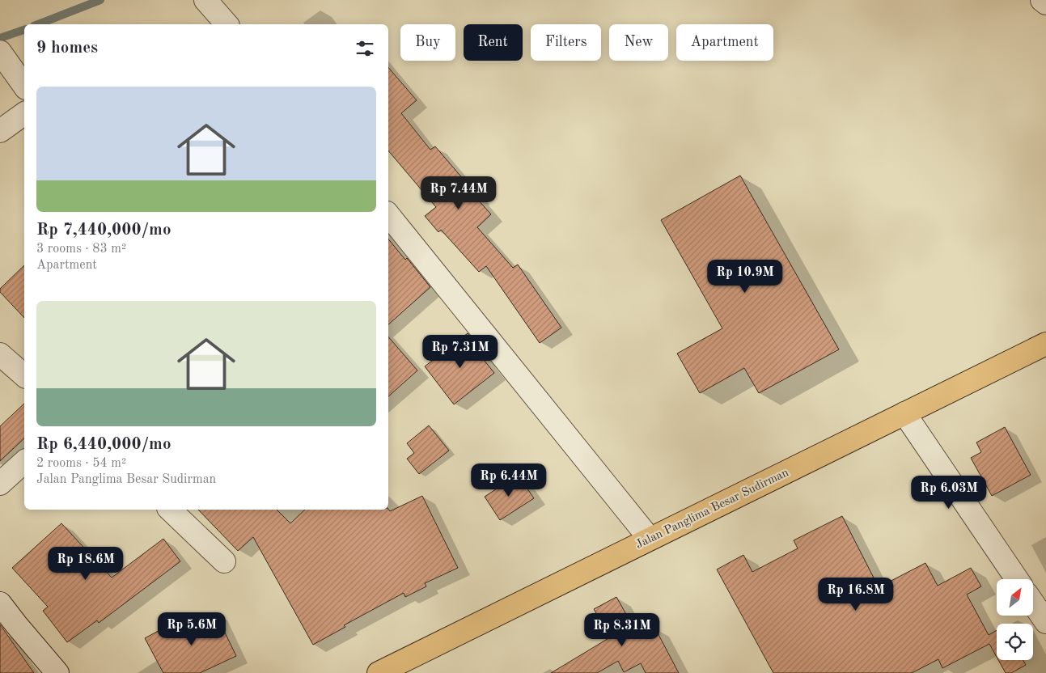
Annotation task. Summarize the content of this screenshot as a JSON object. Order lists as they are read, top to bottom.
{
  "streets": {
    "main road": ["Jalan Panglima Besar Sudirman"]
  },
  "north": "top right",
  "page": {
    "chip": [
      "Buy",
      "Rent",
      "Filters",
      "New",
      "Apartment"
    ],
    "heading": "9 homes",
    "list": [
      {
        "name": "Rp 7,440,000/mo",
        "note": "3 rooms · 83 m² · Apartment"
      },
      {
        "name": "Rp 6,440,000/mo",
        "note": "2 rooms · 54 m² · Jalan Panglima Besar Sudirman"
      }
    ],
    "price": [
      "Rp 7.44M",
      "Rp 10.9M",
      "Rp 7.31M",
      "Rp 6.44M",
      "Rp 6.03M",
      "Rp 18.6M",
      "Rp 16.8M",
      "Rp 5.6M",
      "Rp 8.31M"
    ]
  }
}
